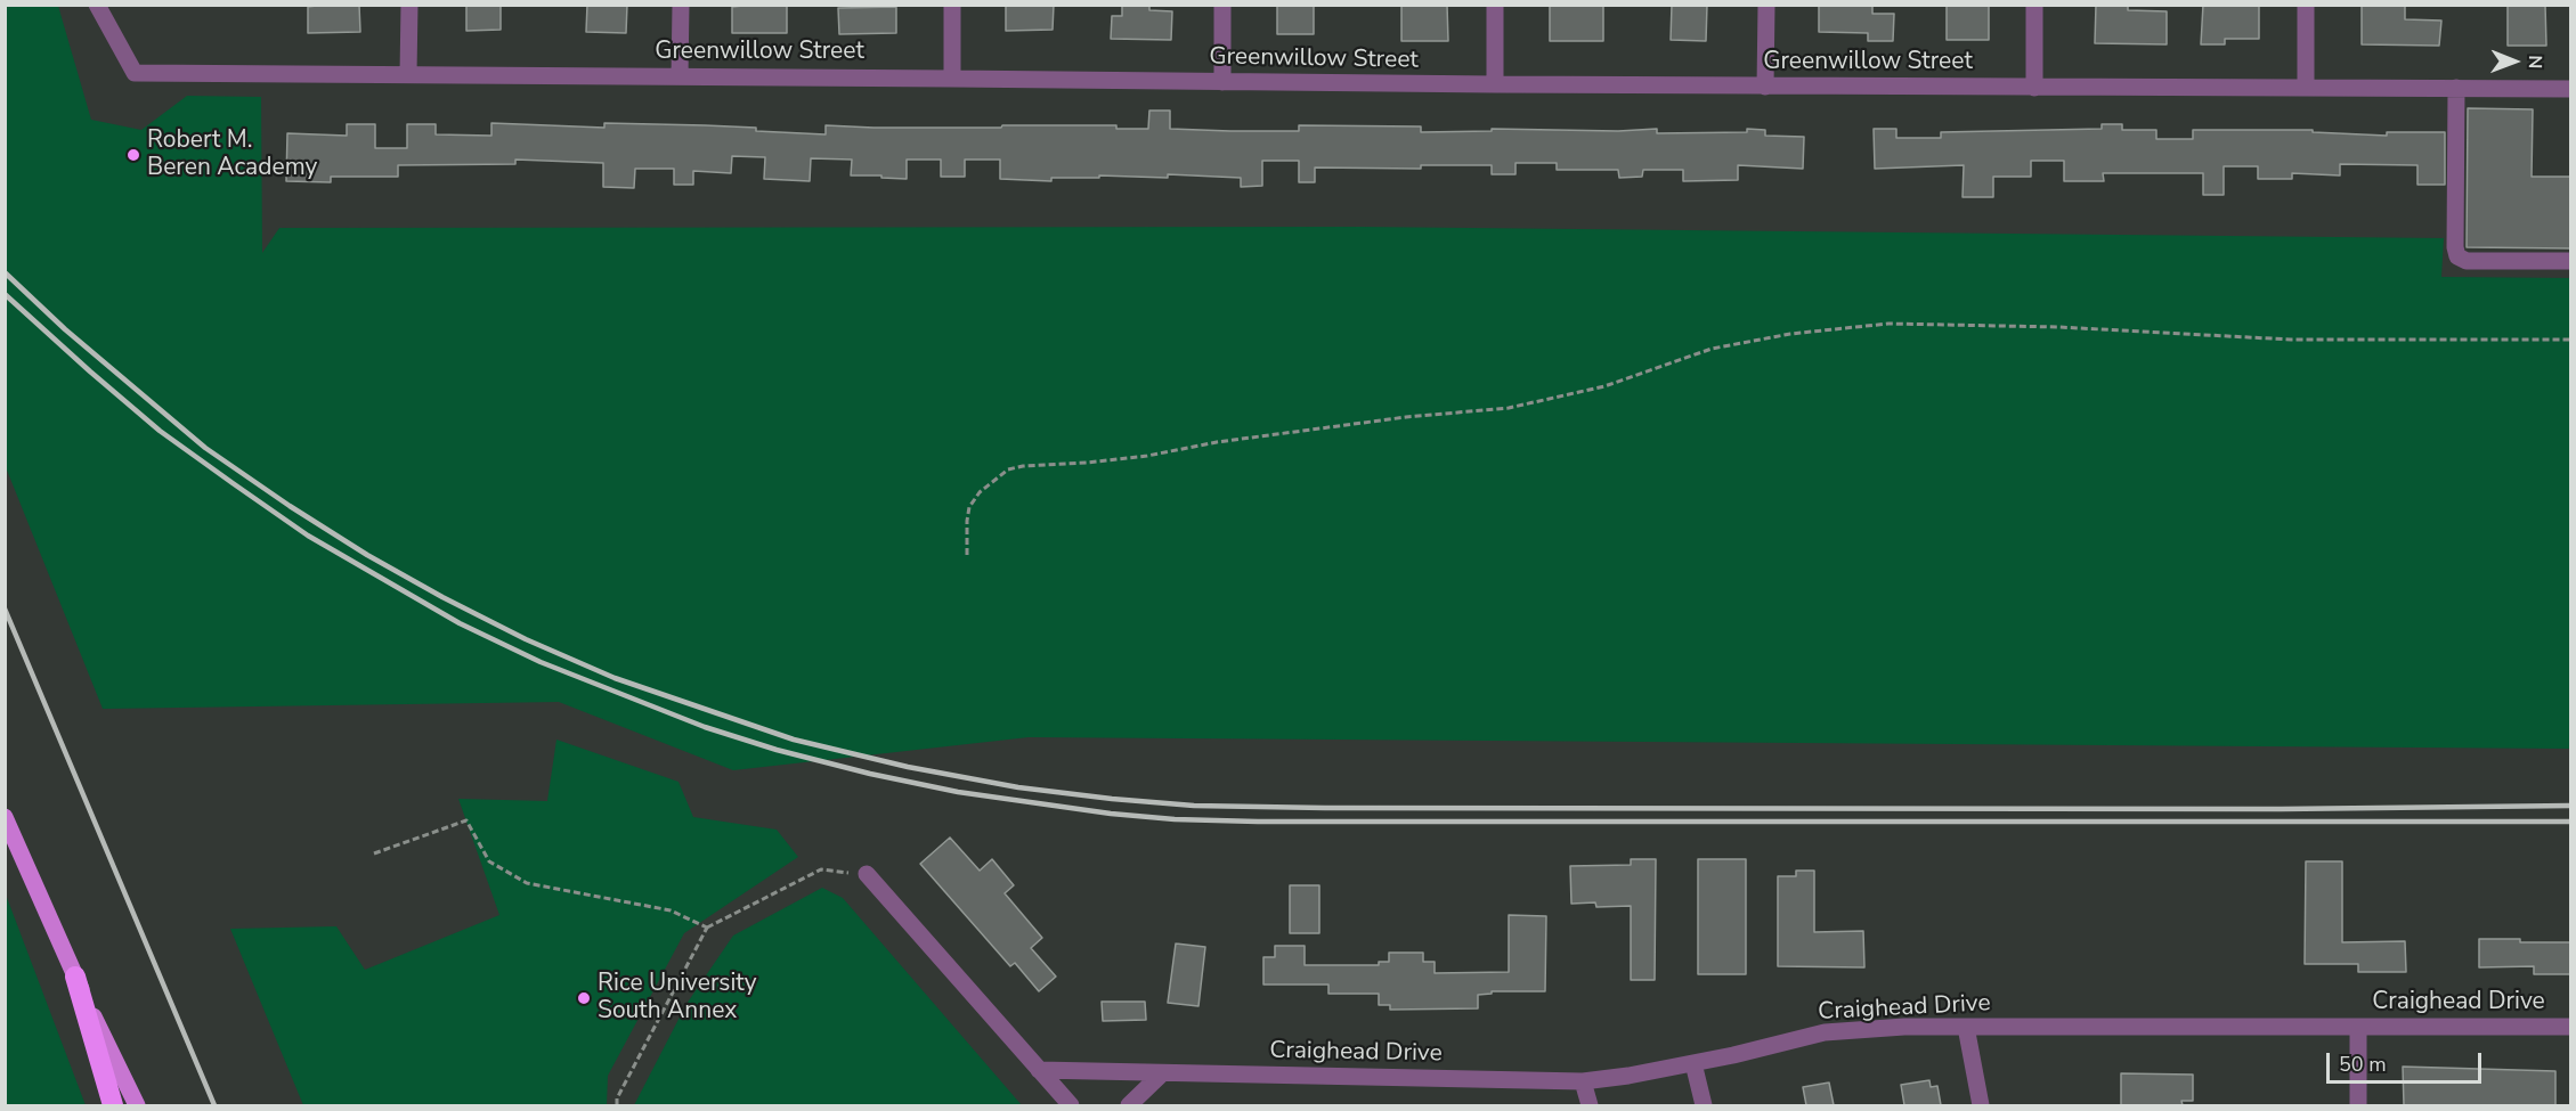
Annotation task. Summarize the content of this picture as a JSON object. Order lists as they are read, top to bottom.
{
  "streets": {
    "street": ["Greenwillow Street", "Craighead Drive"]
  },
  "places": ["Robert M. Beren Academy", "Rice University South Annex"],
  "scale_bar": "50 m",
  "north": "right"
}
